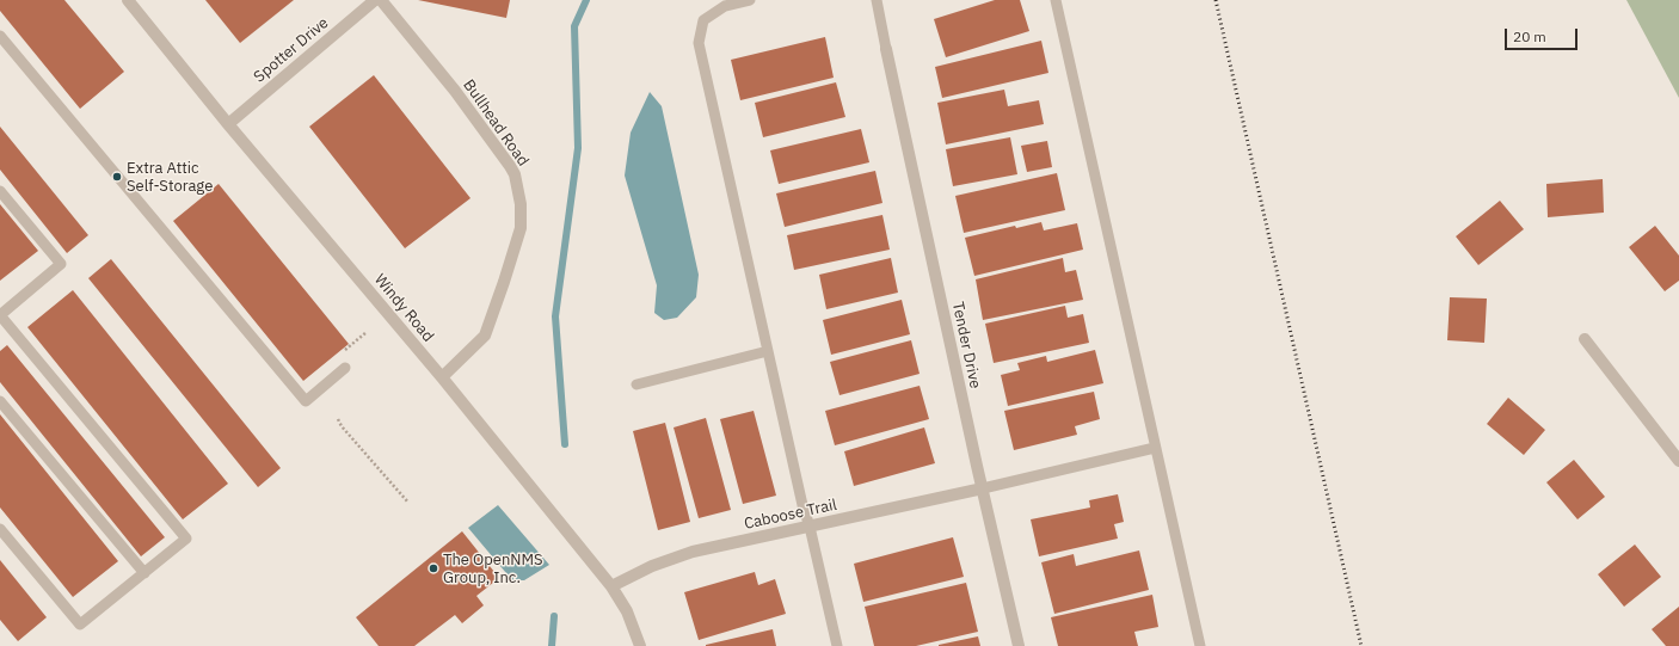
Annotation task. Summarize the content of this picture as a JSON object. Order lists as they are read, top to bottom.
{
  "streets": {
    "street": [
      "Spotter Drive",
      "Bullhead Road",
      "Windy Road",
      "Tender Drive",
      "Caboose Trail"
    ]
  },
  "crossings": [
    ["Spotter Drive", "Windy Road"],
    ["Bullhead Road", "Windy Road"],
    ["Windy Road", "Caboose Trail"],
    ["Tender Drive", "Caboose Trail"]
  ],
  "places": ["Extra Attic Self-Storage", "The OpenNMS Group, Inc."],
  "scale_bar": "20 m"
}
